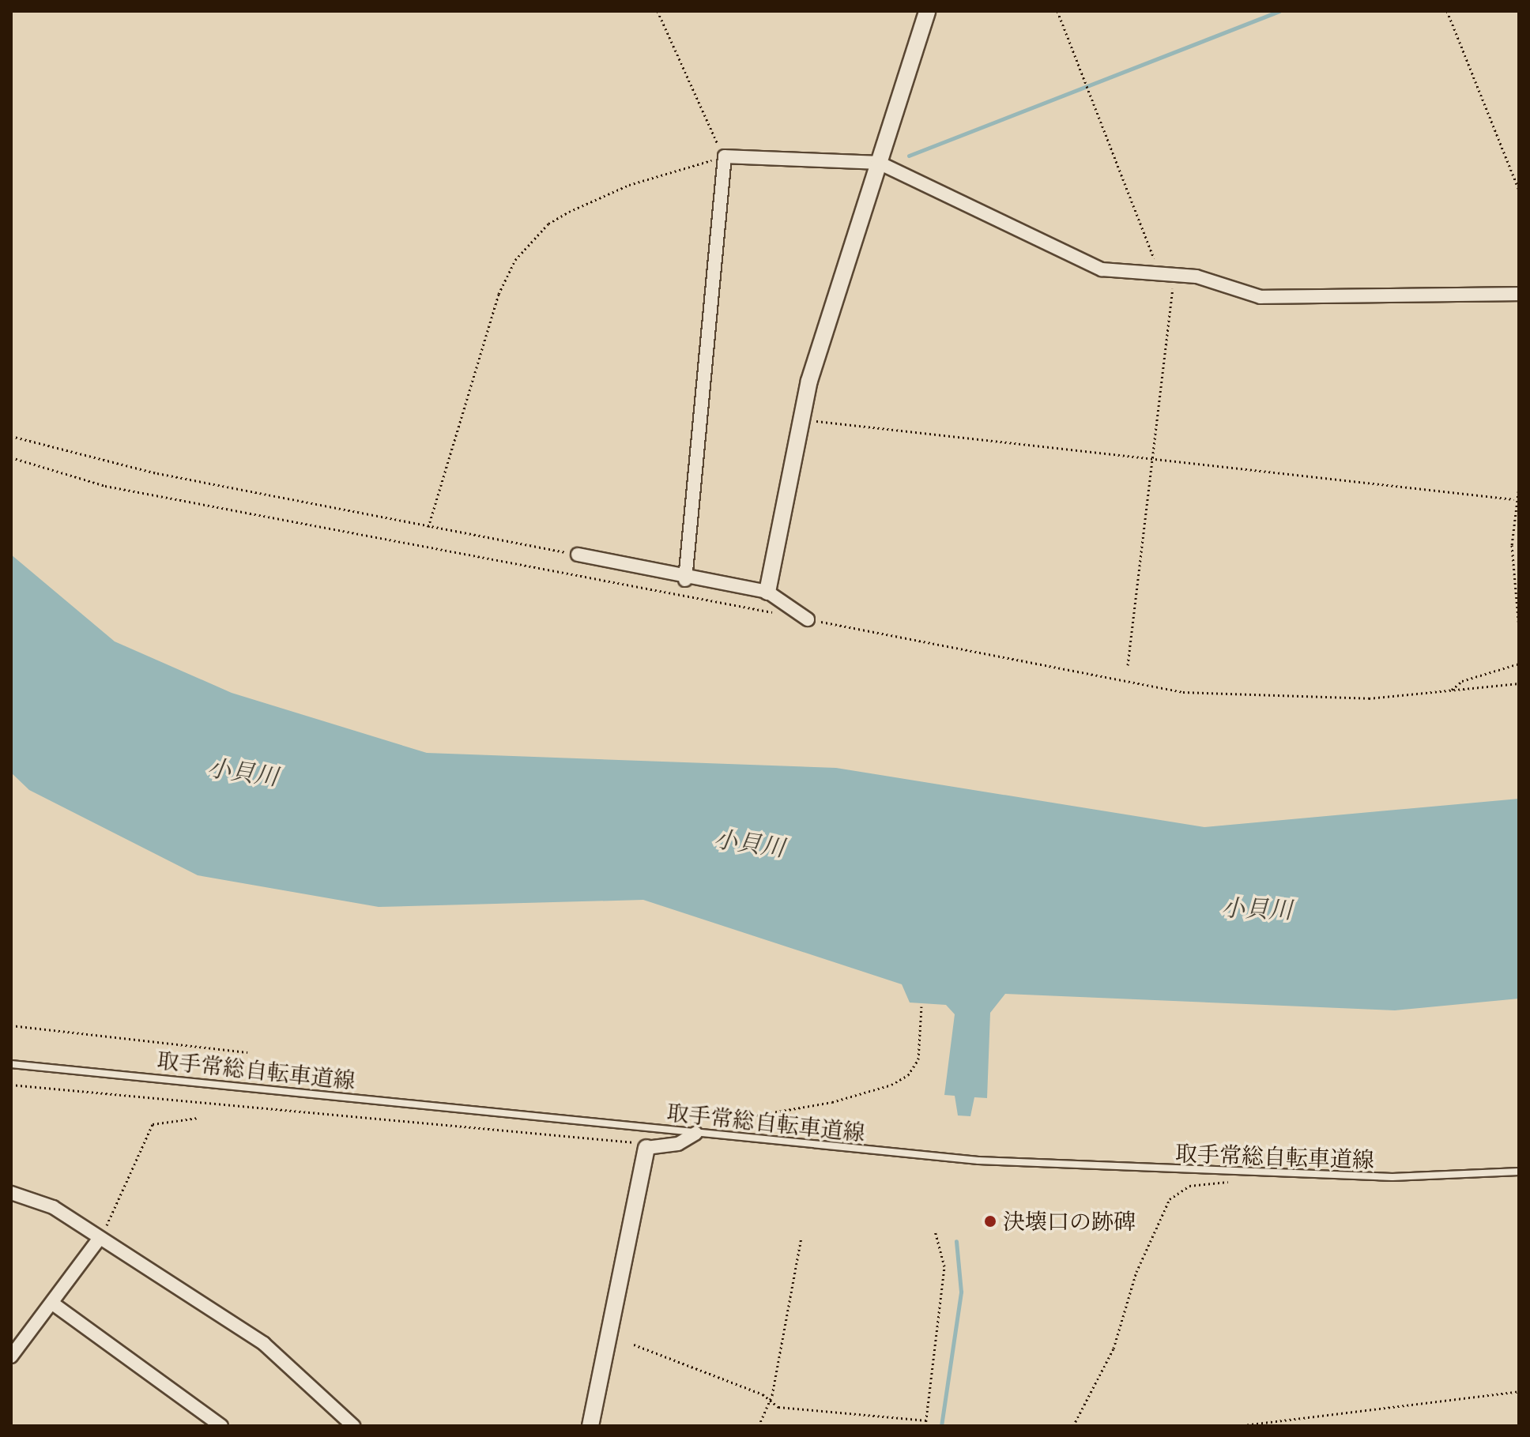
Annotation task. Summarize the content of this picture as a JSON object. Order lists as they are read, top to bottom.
{
  "streets": {
    "lane": ["取手常総自転車道線"]
  },
  "water": ["小貝川"],
  "places": ["決壊口の跡碑"]
}
